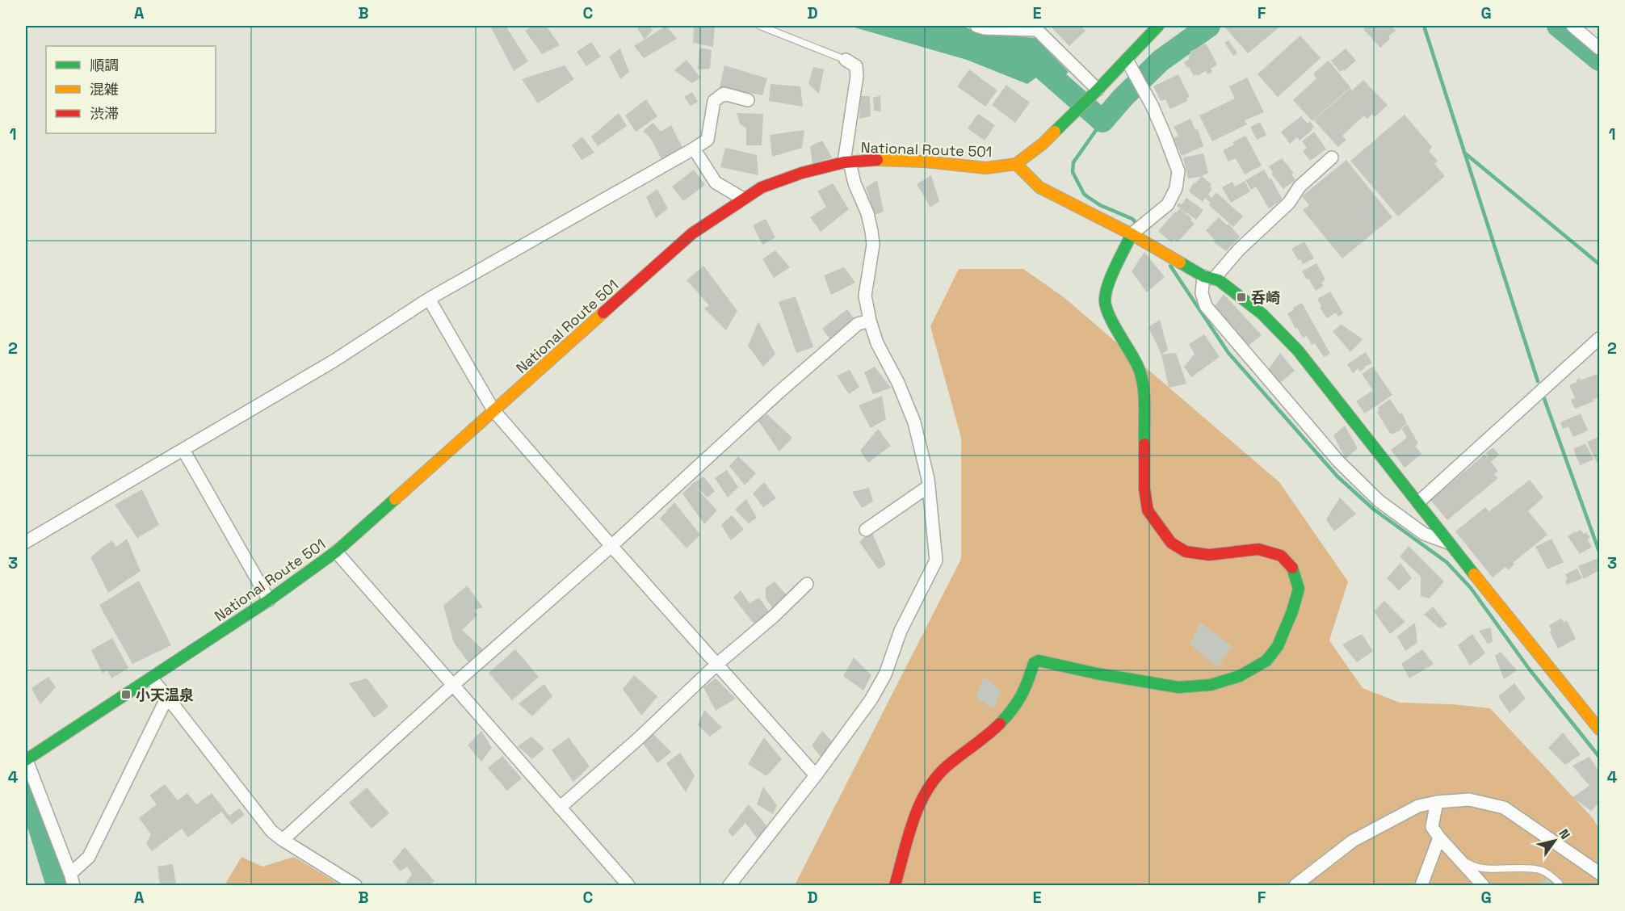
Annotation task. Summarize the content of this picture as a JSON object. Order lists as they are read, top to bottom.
{
  "streets": {
    "main road": ["National Route 501"]
  },
  "places": {
    "transit": ["呑崎", "小天温泉"]
  },
  "legend": ["順調", "混雑", "渋滞"],
  "north": "top right",
  "grid": {
    "columns": [
      "A",
      "B",
      "C",
      "D",
      "E",
      "F",
      "G"
    ],
    "rows": [
      "1",
      "2",
      "3",
      "4"
    ]
  }
}
